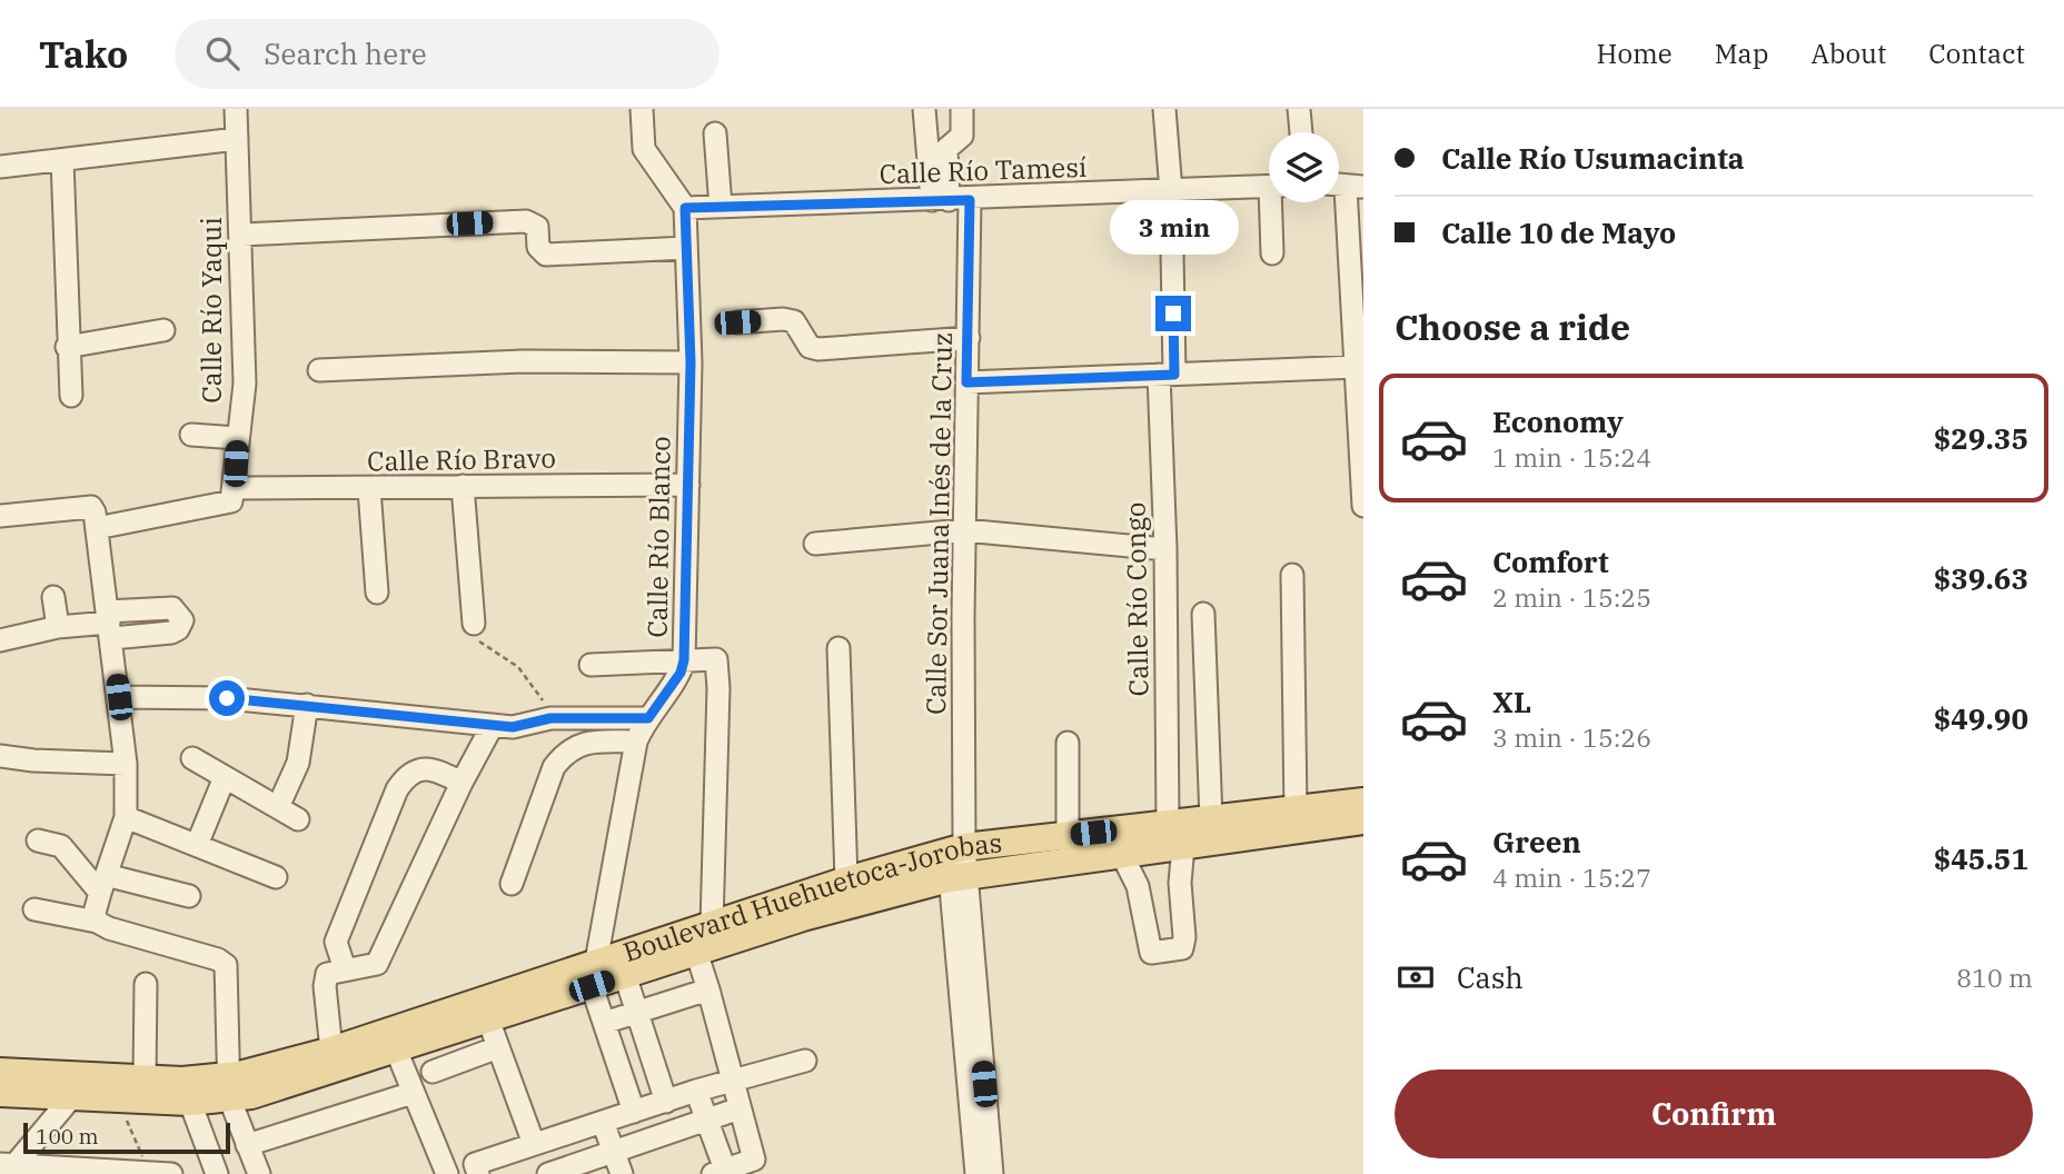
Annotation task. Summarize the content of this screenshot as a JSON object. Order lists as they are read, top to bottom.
{
  "streets": {
    "main road": ["Boulevard Huehuetoca-Jorobas"],
    "street": [
      "Calle Río Tamesí",
      "Calle Río Yaqui",
      "Calle Río Bravo",
      "Calle Sor Juana Inés de la Cruz",
      "Calle Río Blanco",
      "Calle Río Congo"
    ]
  },
  "crossings": [
    ["Calle Río Tamesí", "Calle Sor Juana Inés de la Cruz"],
    ["Calle Río Tamesí", "Calle Río Blanco"],
    ["Calle Río Tamesí", "Calle Río Congo"],
    ["Calle Río Yaqui", "Calle Río Bravo"],
    ["Calle Río Bravo", "Calle Río Blanco"],
    ["Calle Sor Juana Inés de la Cruz", "Boulevard Huehuetoca-Jorobas"],
    ["Calle Río Blanco", "Boulevard Huehuetoca-Jorobas"],
    ["Calle Río Congo", "Boulevard Huehuetoca-Jorobas"]
  ],
  "scale_bar": "100 m",
  "page": {
    "header": "Tako",
    "search": "Search here",
    "nav": [
      "Home",
      "Map",
      "About",
      "Contact"
    ],
    "banner": ["Calle Río Usumacinta", "Calle 10 de Mayo"],
    "bubble": "3 min",
    "heading": "Choose a ride",
    "list": [
      {
        "name": "Economy",
        "note": "1 min · 15:24",
        "value": "$29.35"
      },
      {
        "name": "Comfort",
        "note": "2 min · 15:25",
        "value": "$39.63"
      },
      {
        "name": "XL",
        "note": "3 min · 15:26",
        "value": "$49.90"
      },
      {
        "name": "Green",
        "note": "4 min · 15:27",
        "value": "$45.51"
      }
    ],
    "pay": ["Cash", "810 m"],
    "buttons": "Confirm",
    "scale": "100 m"
  }
}
